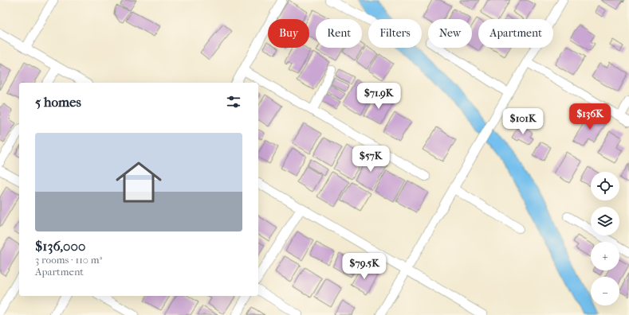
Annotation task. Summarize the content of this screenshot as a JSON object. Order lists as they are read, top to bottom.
{
  "page": {
    "chip": [
      "Buy",
      "Rent",
      "Filters",
      "New",
      "Apartment"
    ],
    "price": [
      "$71.9K",
      "$136K",
      "$101K",
      "$57K",
      "$79.5K"
    ],
    "heading": "5 homes",
    "list": [
      {
        "name": "$136,000",
        "note": "3 rooms · 110 m² · Apartment"
      }
    ],
    "map_buttons": ["+", "−"]
  }
}
